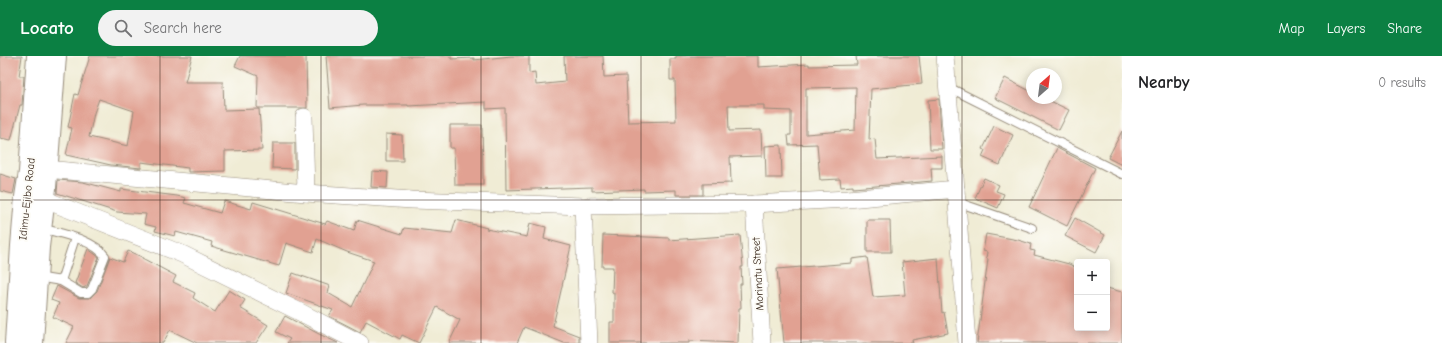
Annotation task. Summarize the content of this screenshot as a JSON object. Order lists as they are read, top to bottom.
{
  "streets": {
    "main road": ["Idimu-Ejibo Road"],
    "street": ["Morinatu Street"]
  },
  "north": "top right",
  "page": {
    "header": "Locato",
    "search": "Search here",
    "nav": ["Map", "Layers", "Share"],
    "heading": ["Nearby", "0 results"],
    "map_buttons": ["+", "−"]
  }
}
